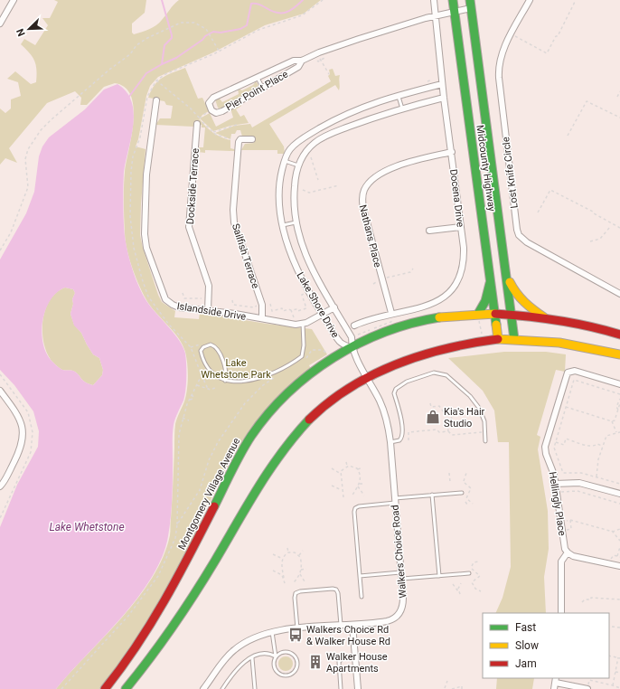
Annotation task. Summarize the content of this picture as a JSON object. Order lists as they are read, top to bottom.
{
  "streets": {
    "main road": ["Midcounty Highway", "Montgomery Village Avenue"],
    "street": [
      "Pier Point Place",
      "Lost Knife Circle",
      "Dockside Terrace",
      "Docena Drive",
      "Nathans Place",
      "Sailfish Terrace",
      "Lake Shore Drive",
      "Islandside Drive",
      "Hellingly Place",
      "Walkers Choice Road"
    ]
  },
  "crossings": [
    ["Pier Point Place", "Midcounty Highway"],
    ["Pier Point Place", "Docena Drive"],
    ["Midcounty Highway", "Montgomery Village Avenue"],
    ["Dockside Terrace", "Islandside Drive"],
    ["Docena Drive", "Nathans Place"],
    ["Docena Drive", "Lake Shore Drive"],
    ["Sailfish Terrace", "Islandside Drive"],
    ["Lake Shore Drive", "Islandside Drive"],
    ["Lake Shore Drive", "Montgomery Village Avenue"],
    ["Lake Shore Drive", "Walkers Choice Road"],
    ["Montgomery Village Avenue", "Walkers Choice Road"]
  ],
  "water": ["Lake Whetstone"],
  "parks": ["Lake Whetstone Park"],
  "places": {
    "shop": ["Kia's Hair Studio"],
    "bus stop": ["Walkers Choice Rd & Walker House Rd"],
    "building": ["Walker House Apartments"]
  },
  "legend": ["Fast", "Slow", "Jam"],
  "north": "bottom left"
}
